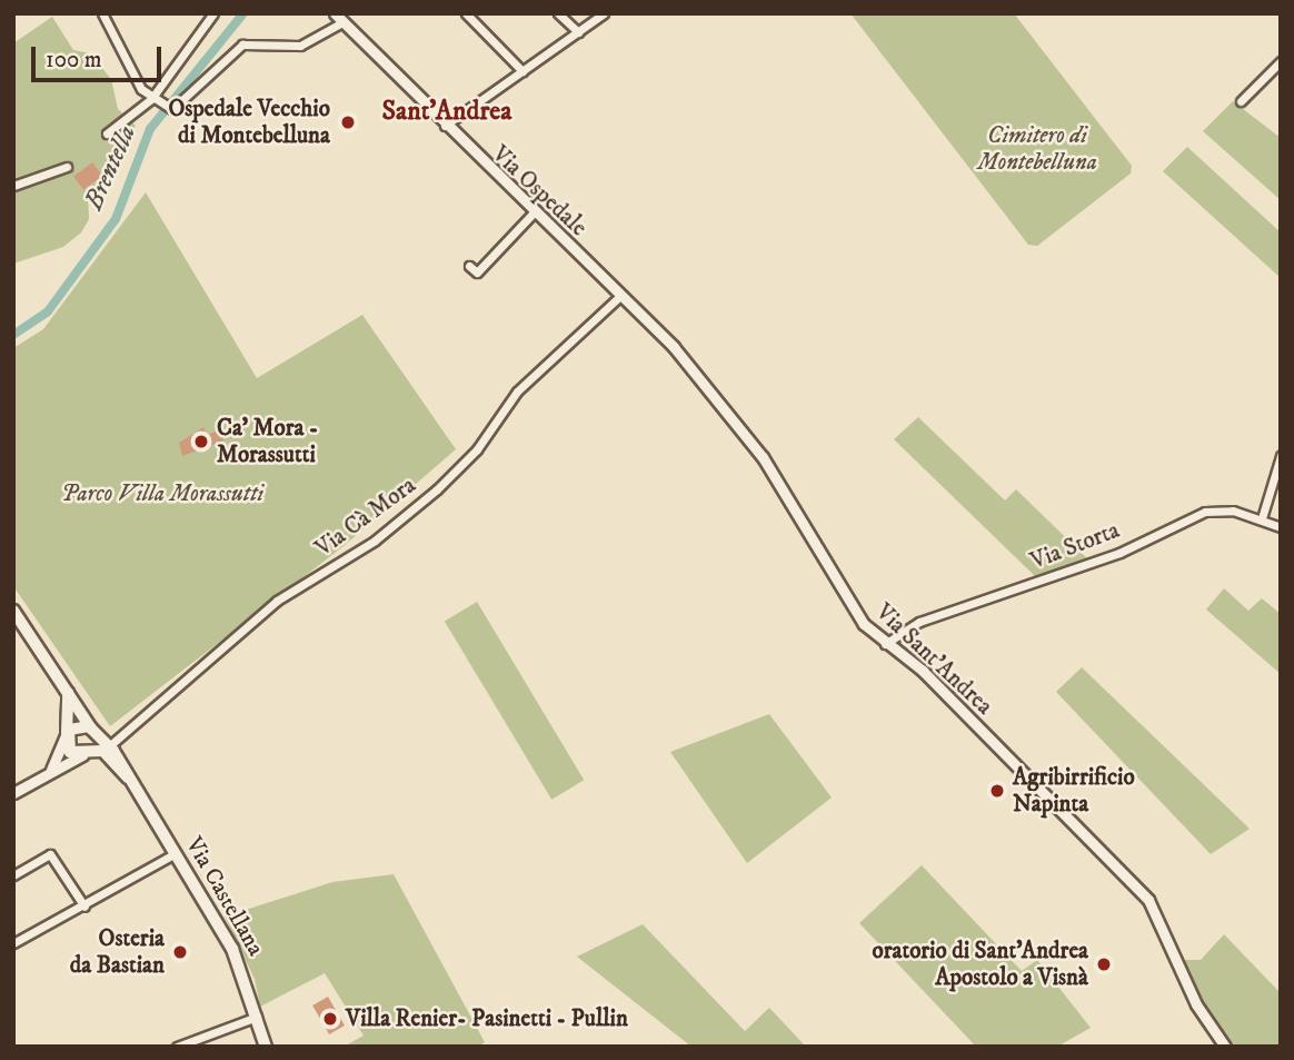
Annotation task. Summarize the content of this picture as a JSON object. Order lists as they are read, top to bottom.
{
  "streets": {
    "main road": ["Via Castellana"],
    "street": [
      "Via Ospedale",
      "Via Cà Mora",
      "Via Storta",
      "Via Sant'Andrea"
    ]
  },
  "crossings": [
    ["Via Ospedale", "Via Cà Mora"],
    ["Via Ospedale", "Via Sant'Andrea"],
    ["Via Cà Mora", "Via Sant'Andrea"],
    ["Via Cà Mora", "Via Castellana"],
    ["Via Storta", "Via Sant'Andrea"]
  ],
  "districts": ["Sant'Andrea"],
  "water": ["Brentella"],
  "parks": ["Cimitero di Montebelluna", "Parco Villa Morassutti"],
  "places": [
    "Ospedale Vecchio di Montebelluna",
    "Ca' Mora - Morassutti",
    "Agribirrificio Napinta",
    "Osteria da Bastian",
    "oratorio di Sant'Andrea Apostolo a Visnà",
    "Villa Renier- Pasinetti - Pullin"
  ],
  "scale_bar": "100 m"
}
